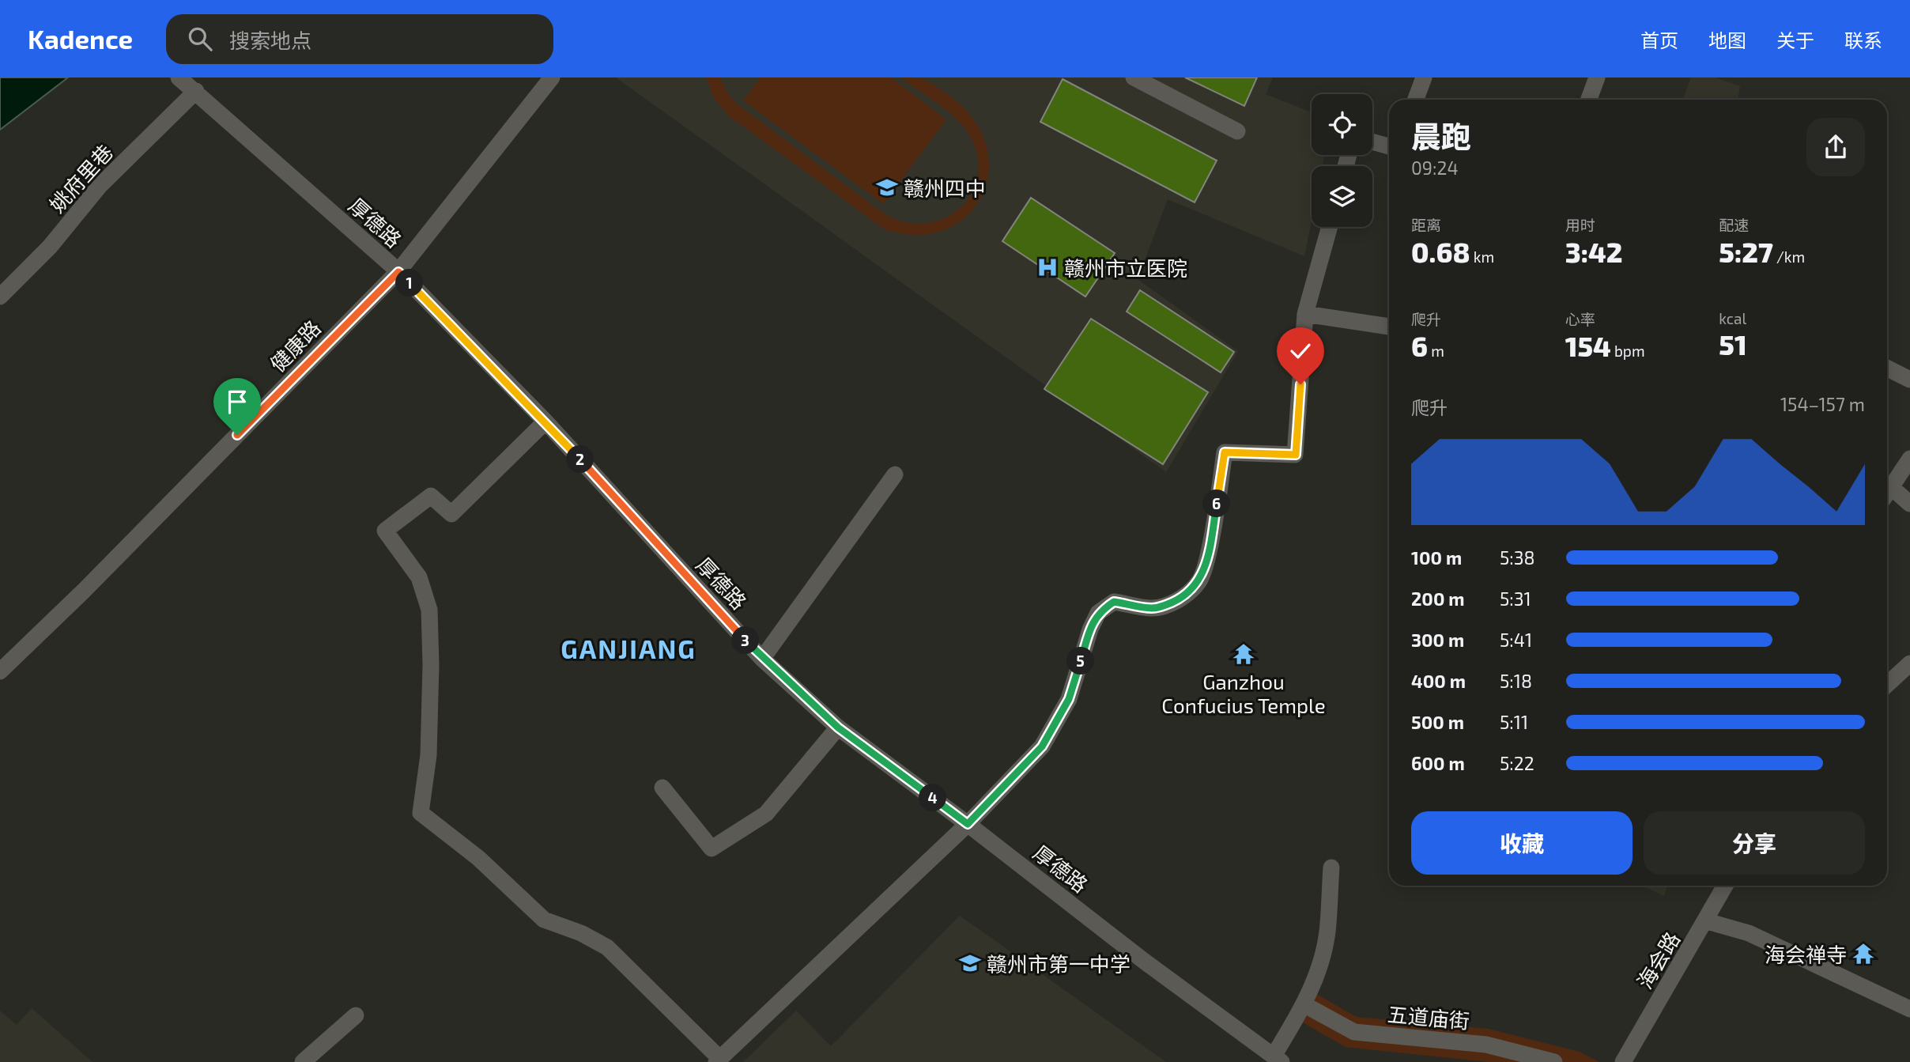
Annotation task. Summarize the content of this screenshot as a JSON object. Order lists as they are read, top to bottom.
{
  "streets": {
    "street": [
      "姚府里巷",
      "厚德路",
      "健康路",
      "海会路",
      "五道庙街"
    ]
  },
  "crossings": [
    ["姚府里巷", "厚德路"],
    ["厚德路", "健康路"]
  ],
  "districts": ["GANJIANG"],
  "places": {
    "school or university": ["赣州四中", "赣州市第一中学"],
    "hospital": ["赣州市立医院"],
    "temple": ["Ganzhou Confucius Temple", "海会禅寺"]
  },
  "page": {
    "header": "Kadence",
    "search": "搜索地点",
    "nav": [
      "首页",
      "地图",
      "关于",
      "联系"
    ],
    "heading": ["晨跑", "09:24"],
    "stats": [
      ["距离", "0.68 km"],
      ["用时", "3:42"],
      ["配速", "5:27 /km"],
      ["爬升", "6 m"],
      ["心率", "154 bpm"],
      ["kcal", "51"]
    ],
    "pins": [
      "1",
      "2",
      "6",
      "3",
      "5",
      "4"
    ],
    "chart": ["爬升", "154–157 m"],
    "list": [
      {
        "name": "100 m",
        "note": "5:38"
      },
      {
        "name": "200 m",
        "note": "5:31"
      },
      {
        "name": "300 m",
        "note": "5:41"
      },
      {
        "name": "400 m",
        "note": "5:18"
      },
      {
        "name": "500 m",
        "note": "5:11"
      },
      {
        "name": "600 m",
        "note": "5:22"
      }
    ],
    "buttons": ["收藏", "分享"]
  }
}
